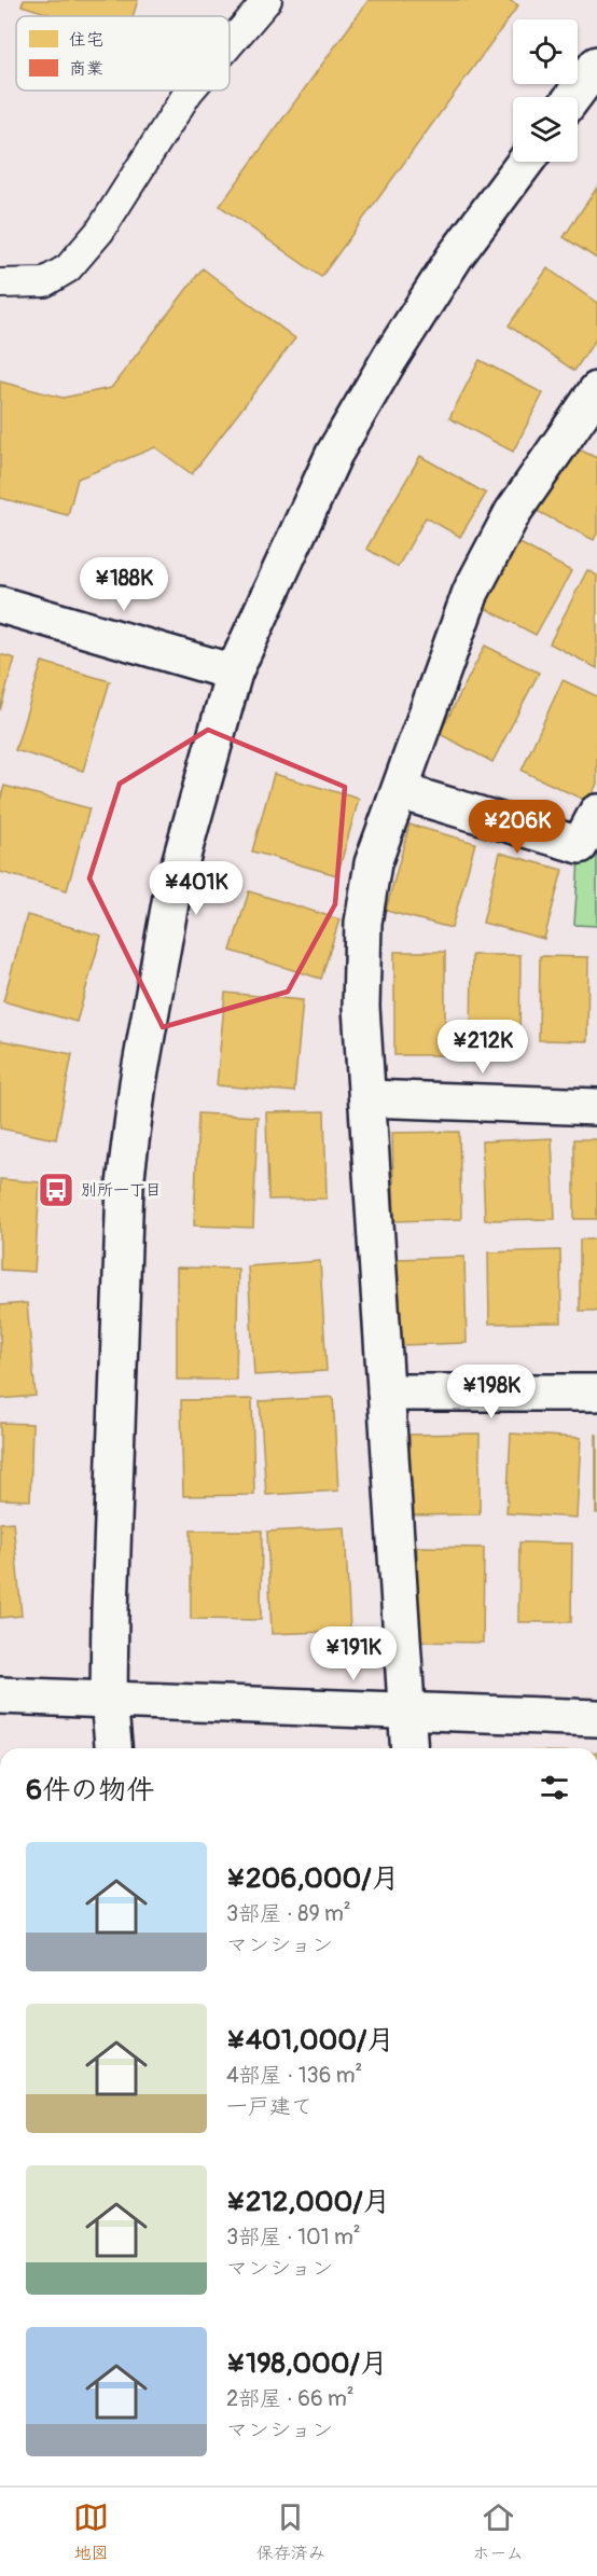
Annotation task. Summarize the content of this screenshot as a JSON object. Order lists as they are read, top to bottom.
{
  "places": {
    "bus stop": ["別所一丁目"]
  },
  "legend": ["住宅", "商業"],
  "page": {
    "price": [
      "¥188K",
      "¥206K",
      "¥401K",
      "¥212K",
      "¥198K",
      "¥191K"
    ],
    "heading": "6件の物件",
    "list": [
      {
        "name": "¥206,000/月",
        "note": "3部屋 · 89 m² · マンション"
      },
      {
        "name": "¥401,000/月",
        "note": "4部屋 · 136 m² · 一戸建て"
      },
      {
        "name": "¥212,000/月",
        "note": "3部屋 · 101 m² · マンション"
      },
      {
        "name": "¥198,000/月",
        "note": "2部屋 · 66 m² · マンション"
      }
    ],
    "tabs": ["地図", "保存済み", "ホーム"]
  }
}
